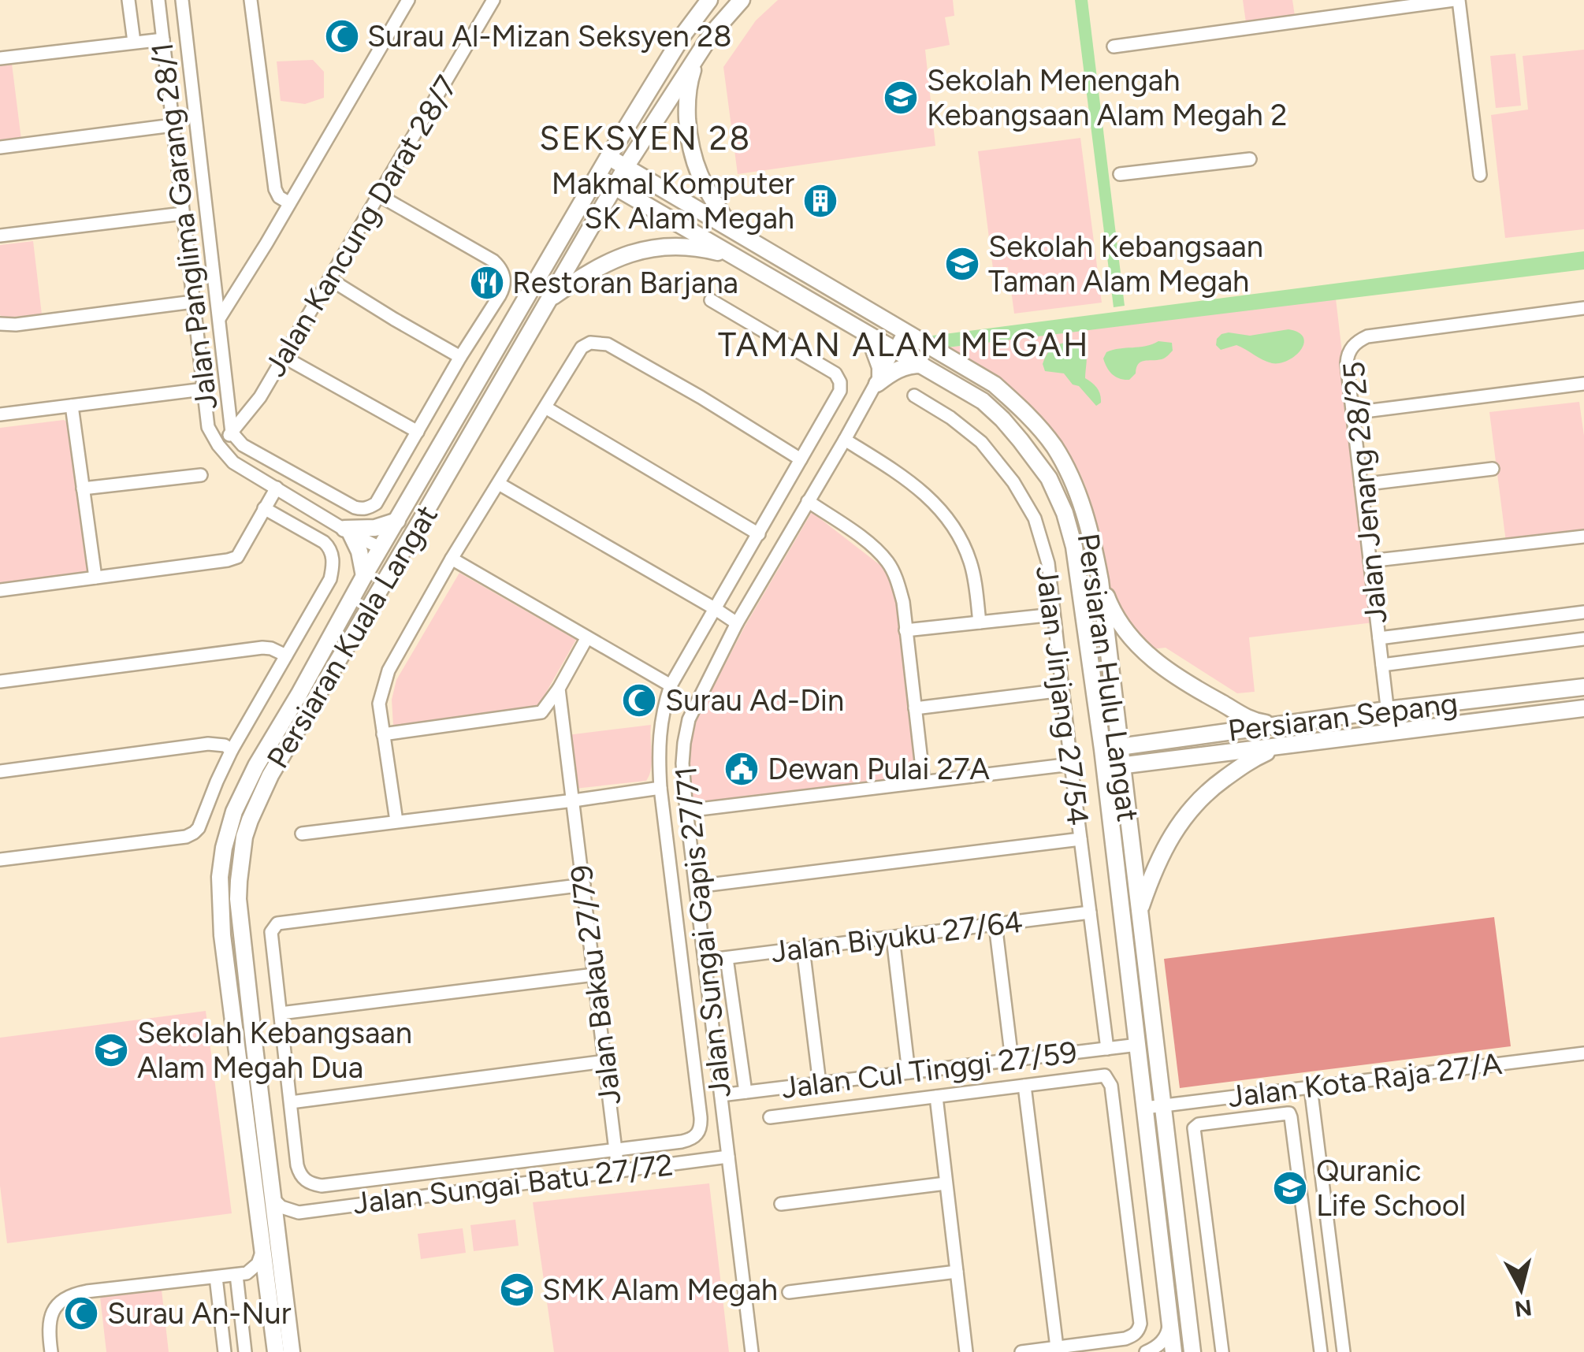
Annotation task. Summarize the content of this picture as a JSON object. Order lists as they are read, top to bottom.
{
  "streets": {
    "main road": ["Persiaran Kuala Langat", "Persiaran Hulu Langat", "Persiaran Sepang"],
    "street": [
      "Jalan Panglima Garang 28/1",
      "Jalan Kancung Darat 28/7",
      "Jalan Jenang 28/25",
      "Jalan Jinjang 27/54",
      "Jalan Sungai Gapis 27/71",
      "Jalan Biyuku 27/64",
      "Jalan Bakau 27/79",
      "Jalan Cul Tinggi 27/59",
      "Jalan Kota Raja 27/A",
      "Jalan Sungai Batu 27/72"
    ]
  },
  "crossings": [
    ["Jalan Panglima Garang 28/1", "Jalan Kancung Darat 28/7"],
    ["Jalan Panglima Garang 28/1", "Persiaran Kuala Langat"],
    ["Jalan Jenang 28/25", "Persiaran Sepang"],
    ["Persiaran Kuala Langat", "Persiaran Hulu Langat"],
    ["Persiaran Hulu Langat", "Persiaran Sepang"],
    ["Persiaran Hulu Langat", "Jalan Sungai Gapis 27/71"],
    ["Persiaran Hulu Langat", "Jalan Cul Tinggi 27/59"],
    ["Persiaran Hulu Langat", "Jalan Kota Raja 27/A"],
    ["Jalan Jinjang 27/54", "Jalan Biyuku 27/64"],
    ["Jalan Jinjang 27/54", "Jalan Cul Tinggi 27/59"],
    ["Jalan Sungai Gapis 27/71", "Jalan Biyuku 27/64"],
    ["Jalan Sungai Gapis 27/71", "Jalan Cul Tinggi 27/59"],
    ["Jalan Sungai Gapis 27/71", "Jalan Sungai Batu 27/72"],
    ["Jalan Bakau 27/79", "Jalan Sungai Batu 27/72"]
  ],
  "districts": ["SEKSYEN 28", "TAMAN ALAM MEGAH"],
  "places": {
    "mosque": ["Surau Al-Mizan Seksyen 28", "Surau Ad-Din", "Surau An-Nur"],
    "school or university": [
      "Sekolah Menengah Kebangsaan Alam Megah 2",
      "Sekolah Kebangsaan Taman Alam Megah",
      "Sekolah Kebangsaan Alam Megah Dua",
      "Quranic Life School",
      "SMK Alam Megah"
    ],
    "building": ["Makmal Komputer SK Alam Megah"],
    "restaurant": ["Restoran Barjana"],
    "public building": ["Dewan Pulai 27A"]
  },
  "north": "bottom"
}
